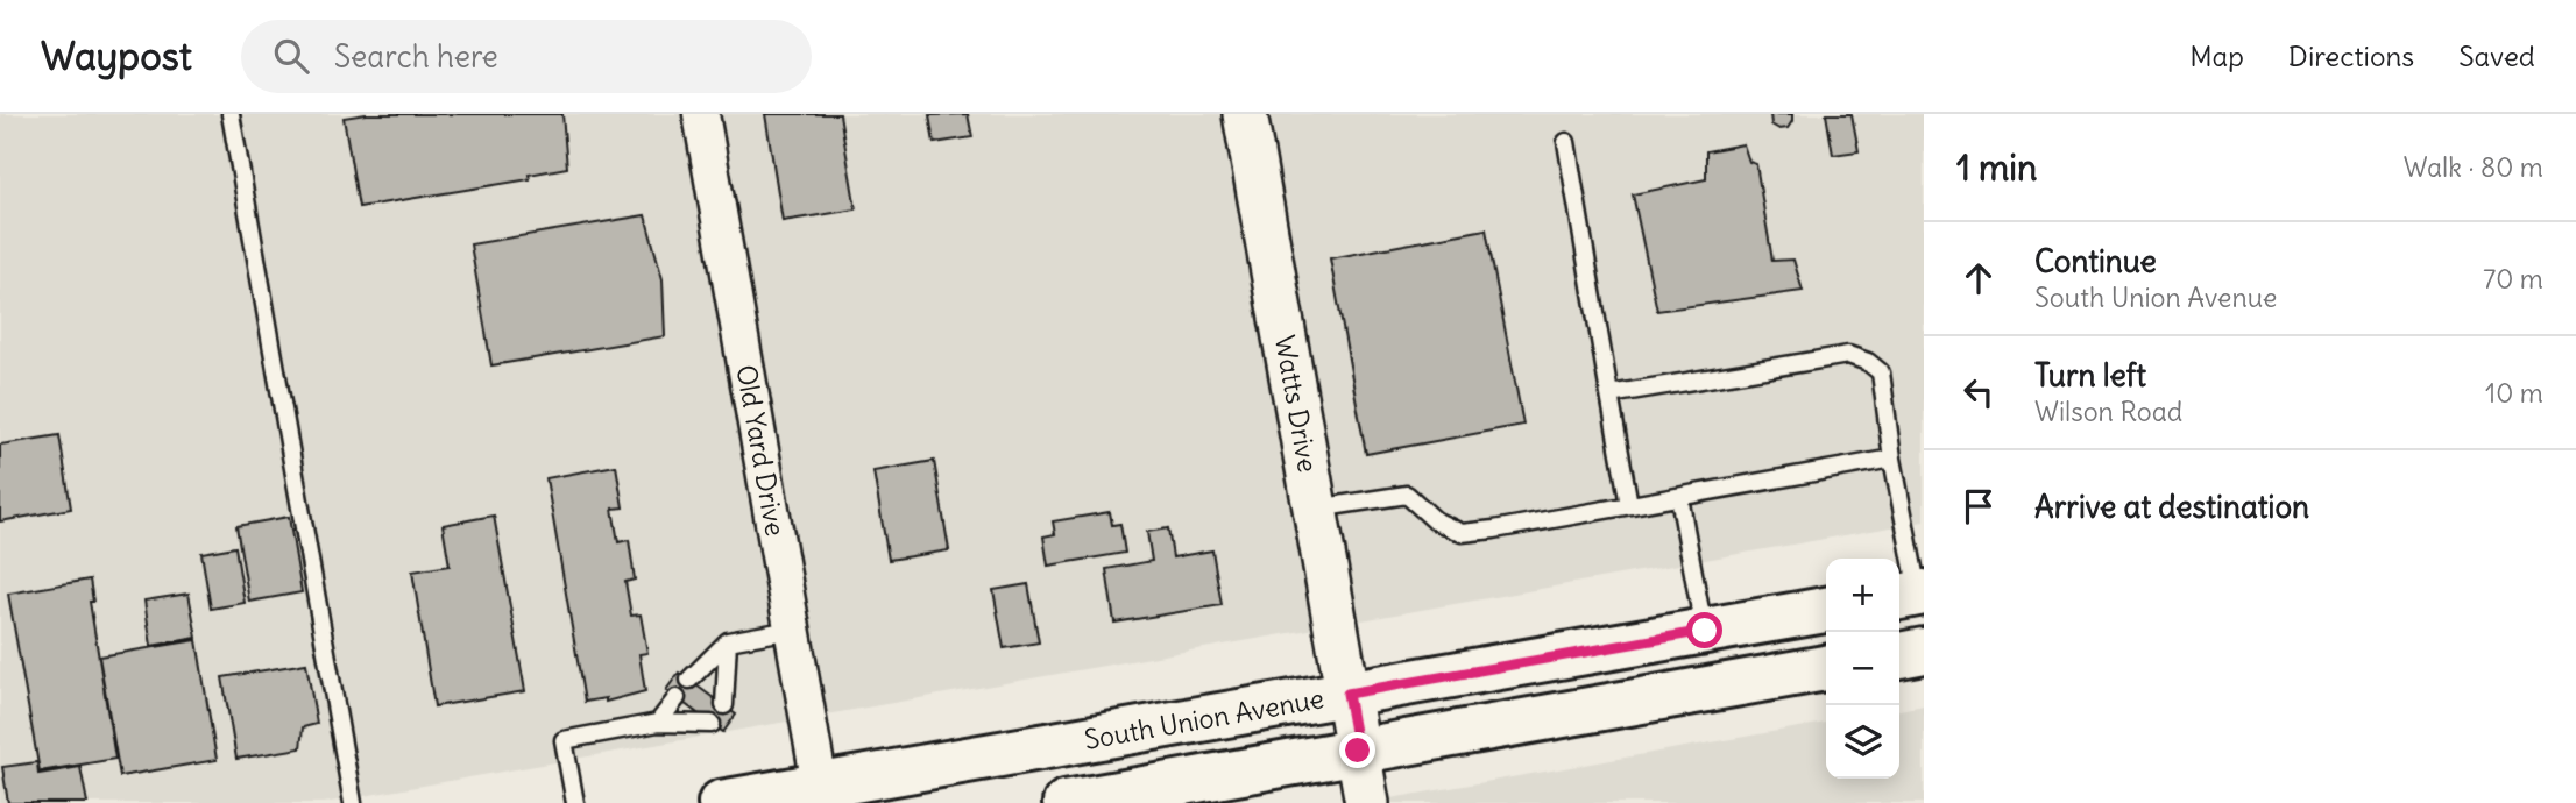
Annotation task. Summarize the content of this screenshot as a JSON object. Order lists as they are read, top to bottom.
{
  "streets": {
    "main road": ["South Union Avenue"],
    "street": ["Watts Drive", "Old Yard Drive"]
  },
  "crossings": [
    ["Watts Drive", "South Union Avenue"],
    ["Old Yard Drive", "South Union Avenue"]
  ],
  "page": {
    "header": "Waypost",
    "search": "Search here",
    "nav": ["Map", "Directions", "Saved"],
    "heading": ["1 min", "Walk · 80 m"],
    "list": [
      ["Continue", "South Union Avenue", "70 m"],
      ["Turn left", "Wilson Road", "10 m"],
      "Arrive at destination"
    ],
    "map_buttons": ["+", "−"]
  }
}
